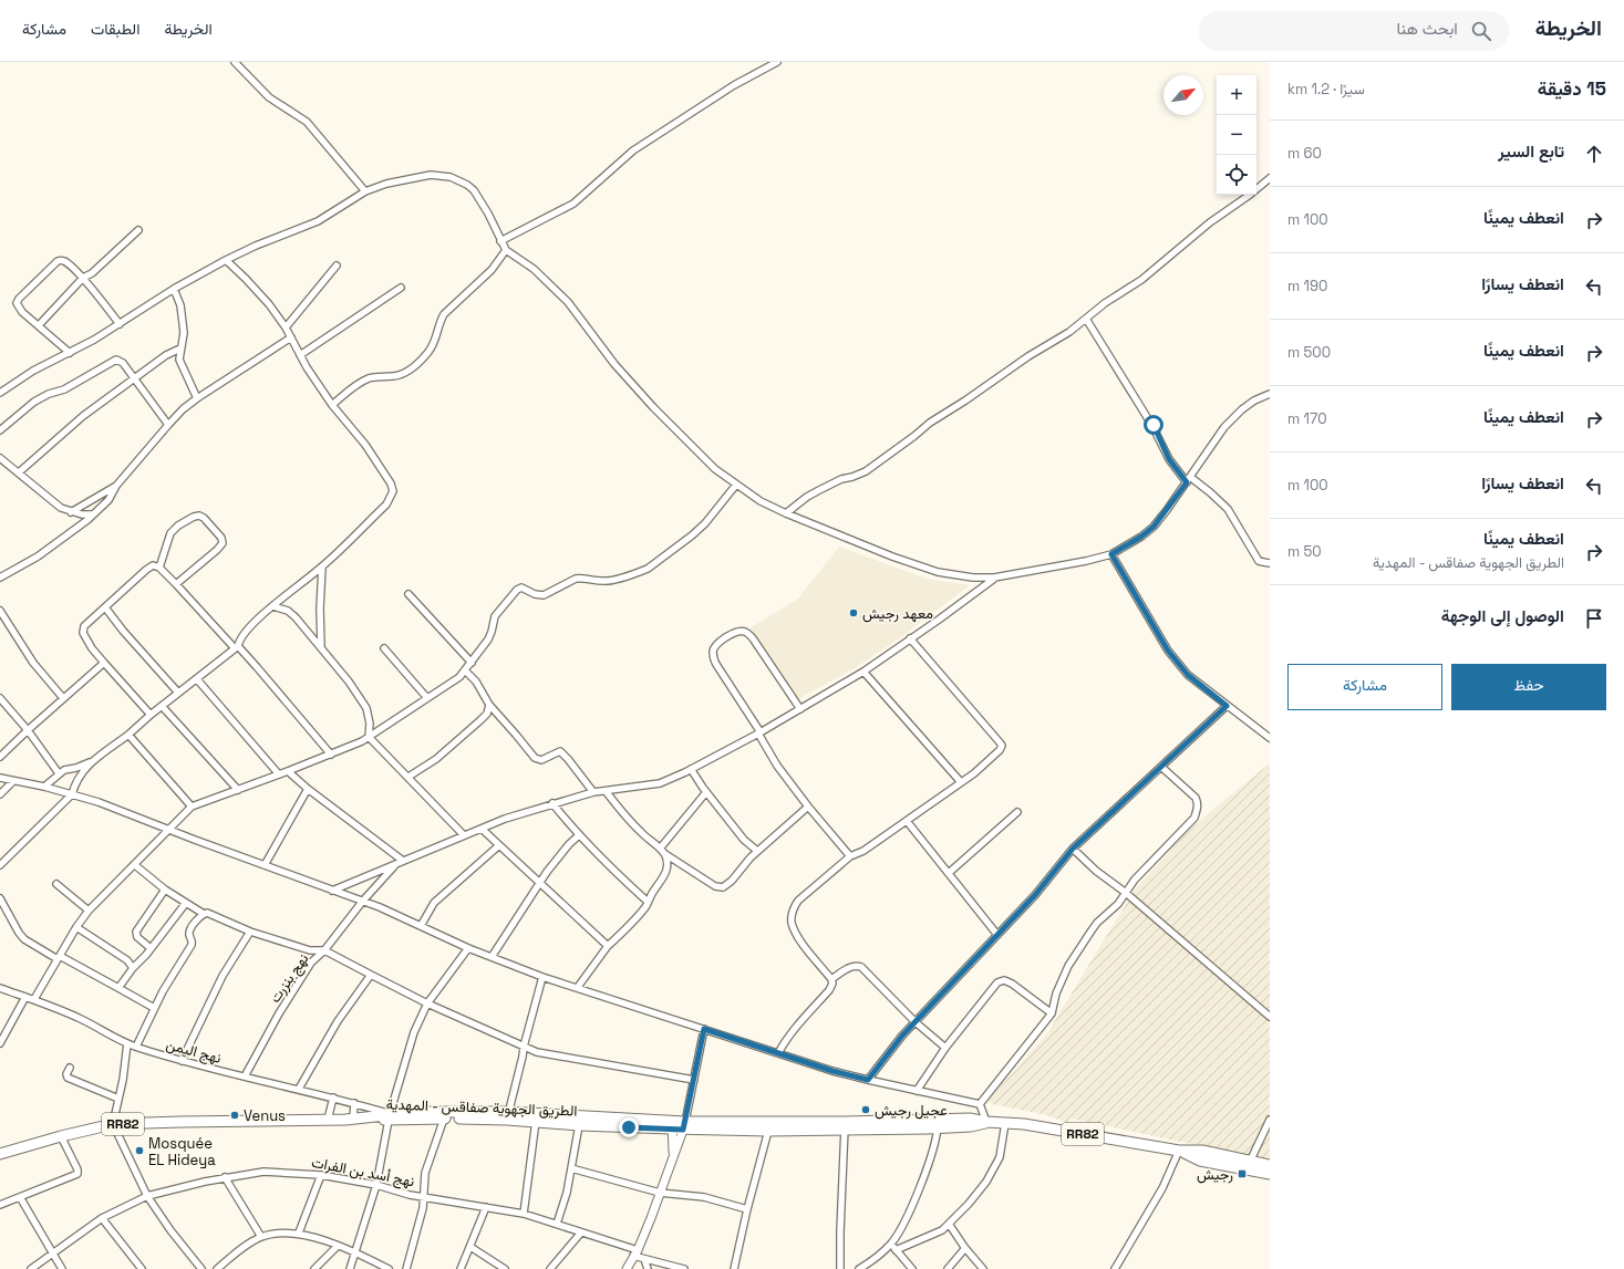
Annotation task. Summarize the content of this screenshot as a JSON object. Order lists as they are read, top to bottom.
{
  "streets": {
    "main road": ["الطريق الجهوية صفاقس - المهدية", "RR82"],
    "street": ["نهج بنزرت", "نهج اليمن", "نهج أسد بن الفرات"]
  },
  "crossings": [
    ["نهج بنزرت", "نهج اليمن"],
    ["نهج اليمن", "الطريق الجهوية صفاقس - المهدية"]
  ],
  "places": {
    "other": [
      "معهد رجيش",
      "عجيل رجيش",
      "Venus",
      "Mosquée EL Hideya"
    ],
    "transit": ["رجيش"]
  },
  "north": "top right",
  "page": {
    "header": "الخريطة",
    "search": "ابحث هنا",
    "nav": ["الخريطة", "الطبقات", "مشاركة"],
    "heading": ["15 دقيقة", "سيرًا · 1.2 km"],
    "map_buttons": ["+", "−"],
    "list": [
      ["تابع السير", "60 m"],
      ["انعطف يمينًا", "100 m"],
      ["انعطف يسارًا", "190 m"],
      ["انعطف يمينًا", "500 m"],
      ["انعطف يمينًا", "170 m"],
      ["انعطف يسارًا", "100 m"],
      ["انعطف يمينًا", "الطريق الجهوية صفاقس - المهدية", "50 m"],
      "الوصول إلى الوجهة"
    ],
    "buttons": ["حفظ", "مشاركة"]
  }
}
